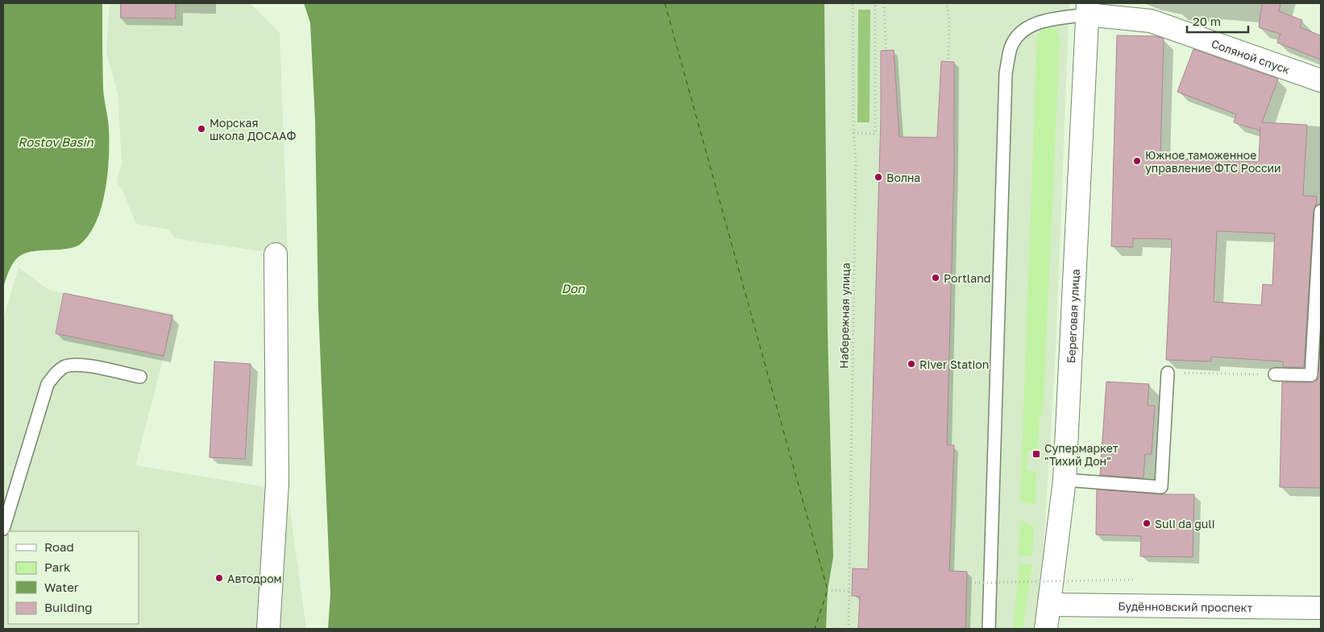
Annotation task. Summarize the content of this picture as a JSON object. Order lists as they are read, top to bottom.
{
  "streets": {
    "main road": ["Соляной спуск", "Береговая улица", "Будённовский проспект"],
    "path": ["Набережная улица"]
  },
  "crossings": [
    ["Соляной спуск", "Береговая улица"],
    ["Береговая улица", "Будённовский проспект"]
  ],
  "water": ["Rostov Basin", "Don"],
  "places": {
    "other": [
      "Морская школа ДОСААФ",
      "Южное таможенное управление ФТС России",
      "Волна",
      "Portland",
      "River Station",
      "Suli da guli",
      "Автодром"
    ],
    "transit": ["Супермаркет \"Тихий Дон\""]
  },
  "legend": [
    "Road",
    "Park",
    "Water",
    "Building"
  ],
  "scale_bar": "20 m"
}
